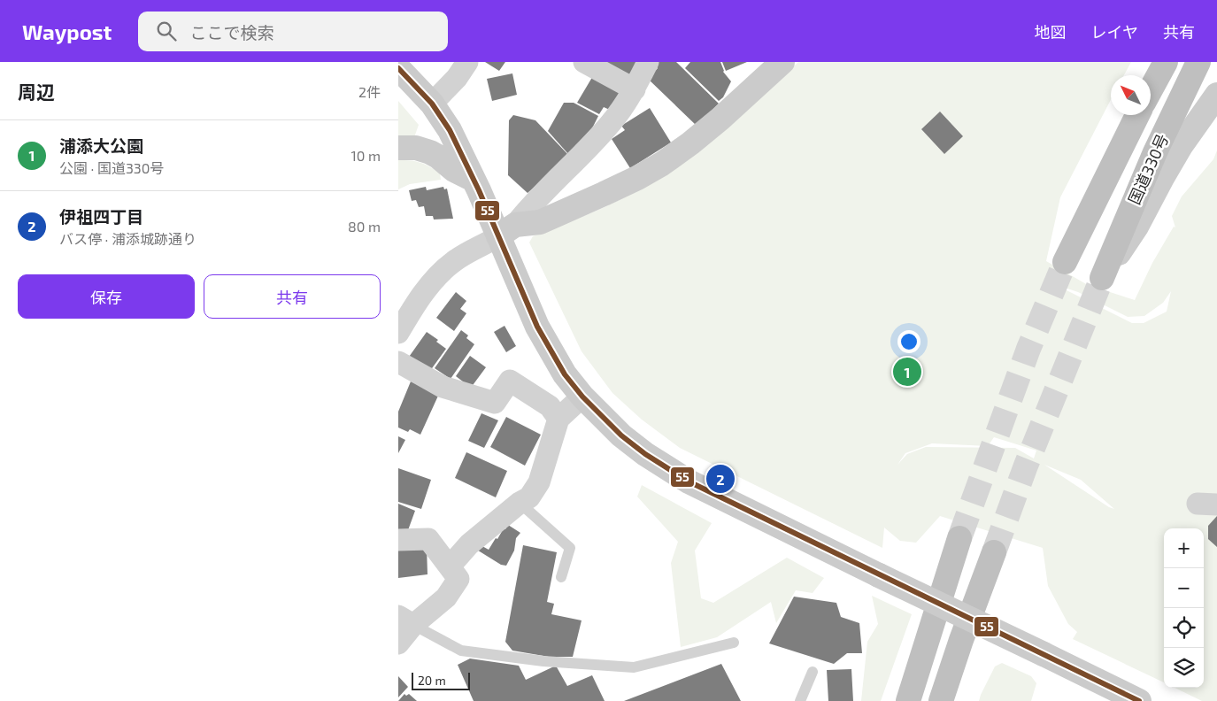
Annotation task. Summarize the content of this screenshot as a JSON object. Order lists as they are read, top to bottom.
{
  "streets": {
    "highway": ["国道330号"]
  },
  "lines": ["transit line 55"],
  "scale_bar": "20 m",
  "north": "top left",
  "page": {
    "header": "Waypost",
    "search": "ここで検索",
    "nav": ["地図", "レイヤ", "共有"],
    "heading": ["周辺", "2件"],
    "list": [
      {
        "mark": "1",
        "name": "浦添大公園",
        "note": "公園 · 国道330号",
        "value": "10 m"
      },
      {
        "mark": "2",
        "name": "伊祖四丁目",
        "note": "バス停 · 浦添城跡通り",
        "value": "80 m"
      }
    ],
    "buttons": ["保存", "共有"],
    "pins": ["1", "2"],
    "map_buttons": ["+", "−"],
    "scale": "20 m"
  }
}
